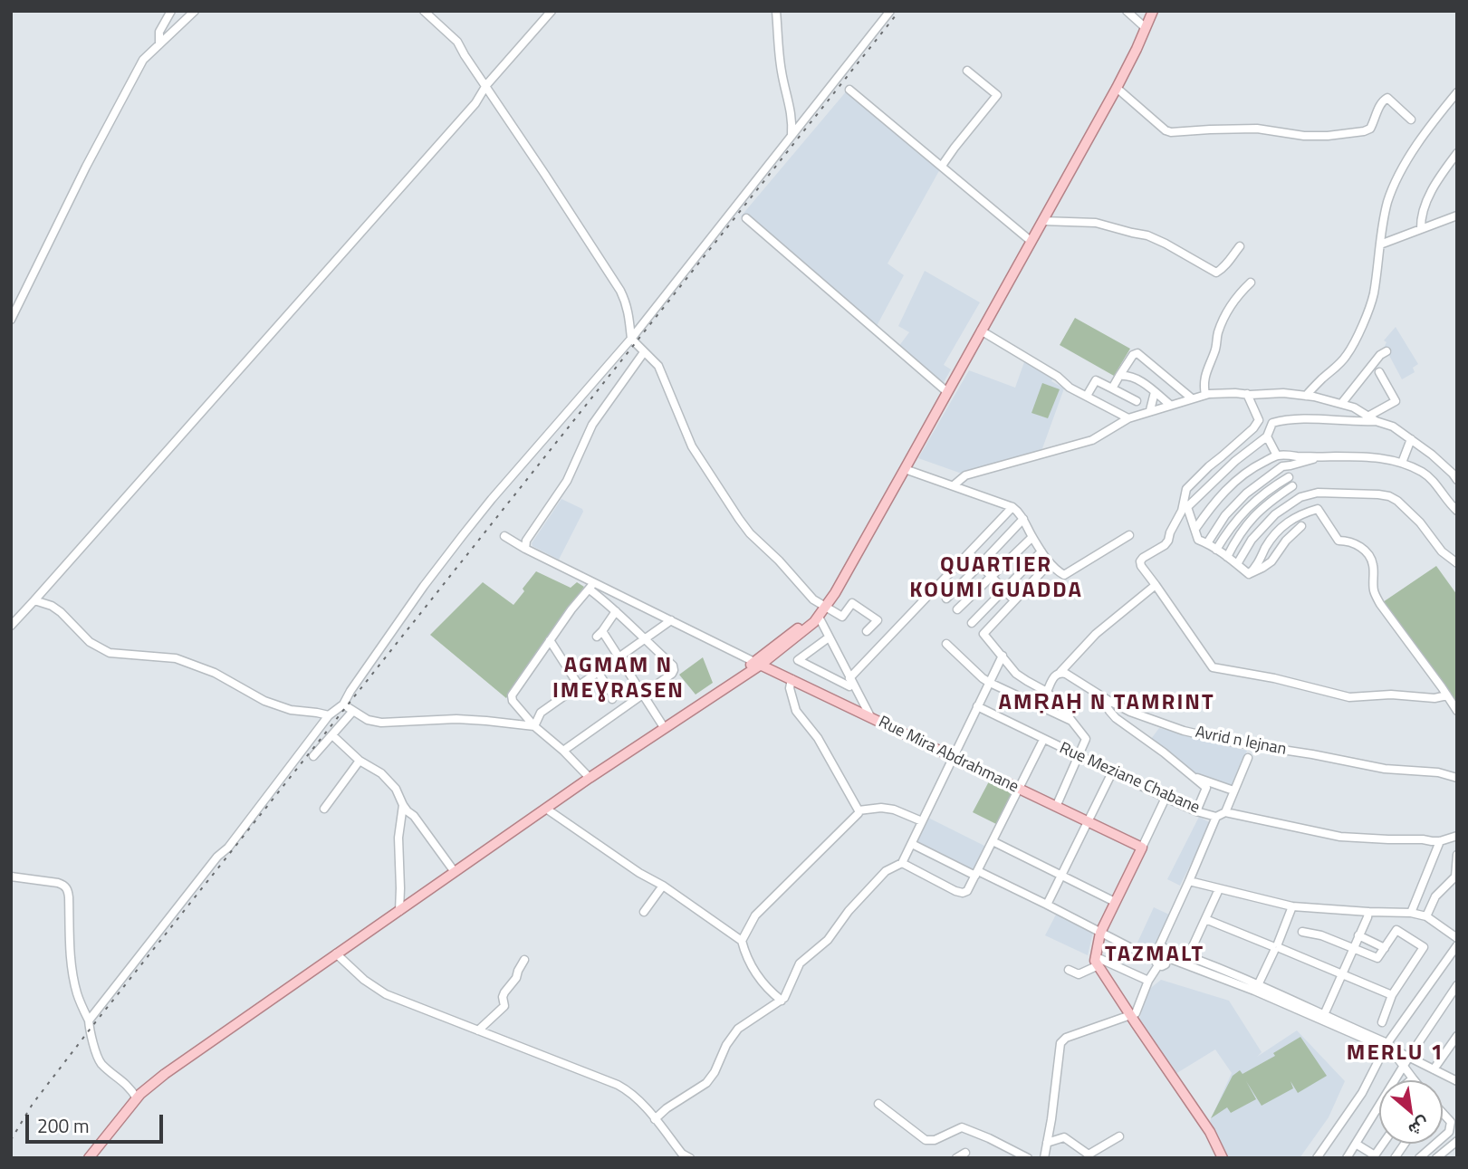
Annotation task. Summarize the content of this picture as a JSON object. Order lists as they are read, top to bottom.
{
  "streets": {
    "main road": ["Rue Mira Abdrahmane"],
    "street": ["Avrid n lejnan", "Rue Meziane Chabane"]
  },
  "districts": [
    "QUARTIER KOUMI GUADDA",
    "AGMAM N IMEƔRASEN",
    "AMṚAḤ N TAMRINT",
    "TAZMALT",
    "MERLU 1"
  ],
  "scale_bar": "200 m",
  "north": "bottom right"
}
